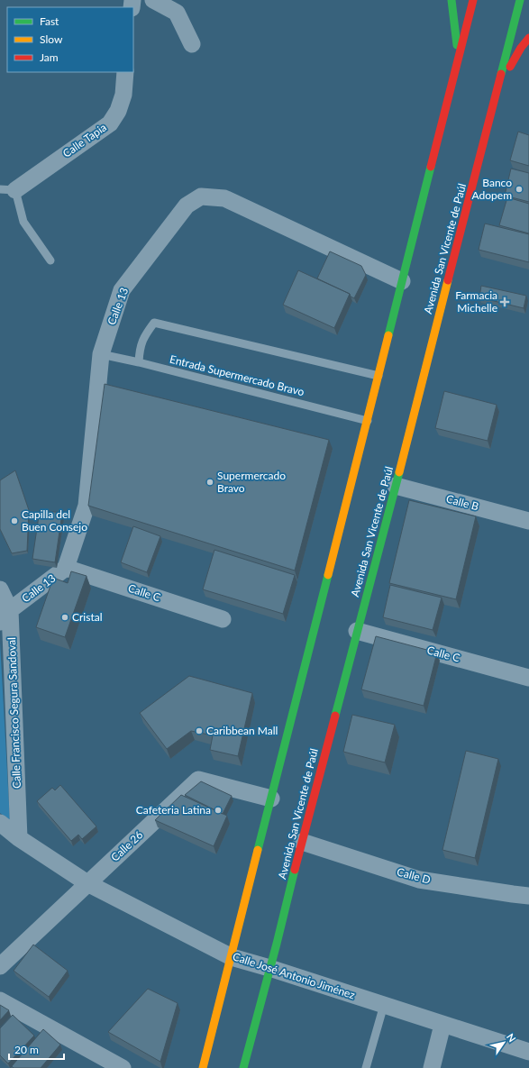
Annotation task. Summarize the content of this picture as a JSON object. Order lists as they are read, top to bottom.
{
  "streets": {
    "main road": ["Avenida San Vicente de Paúl"],
    "street": [
      "Calle Tapia",
      "Calle 13",
      "Calle B",
      "Calle C",
      "Calle Francisco Segura Sandoval",
      "Calle 26",
      "Calle D",
      "Calle José Antonio Jiménez"
    ],
    "lane": ["Entrada Supermercado Bravo"]
  },
  "crossings": [
    ["Avenida San Vicente de Paúl", "Calle B"],
    ["Avenida San Vicente de Paúl", "Calle C"],
    ["Avenida San Vicente de Paúl", "Calle D"],
    ["Avenida San Vicente de Paúl", "Calle José Antonio Jiménez"],
    ["Calle 13", "Entrada Supermercado Bravo"],
    ["Calle 13", "Calle C"],
    ["Calle 13", "Calle Francisco Segura Sandoval"],
    ["Calle Francisco Segura Sandoval", "Calle José Antonio Jiménez"],
    ["Calle 26", "Calle José Antonio Jiménez"]
  ],
  "places": {
    "other": [
      "Banco Adopem",
      "Supermercado Bravo",
      "Capilla del Buen Consejo",
      "Cristal",
      "Caribbean Mall",
      "Cafeteria Latina"
    ],
    "health": ["Farmacia Michelle"]
  },
  "legend": ["Fast", "Slow", "Jam"],
  "scale_bar": "20 m",
  "north": "top right"
}
